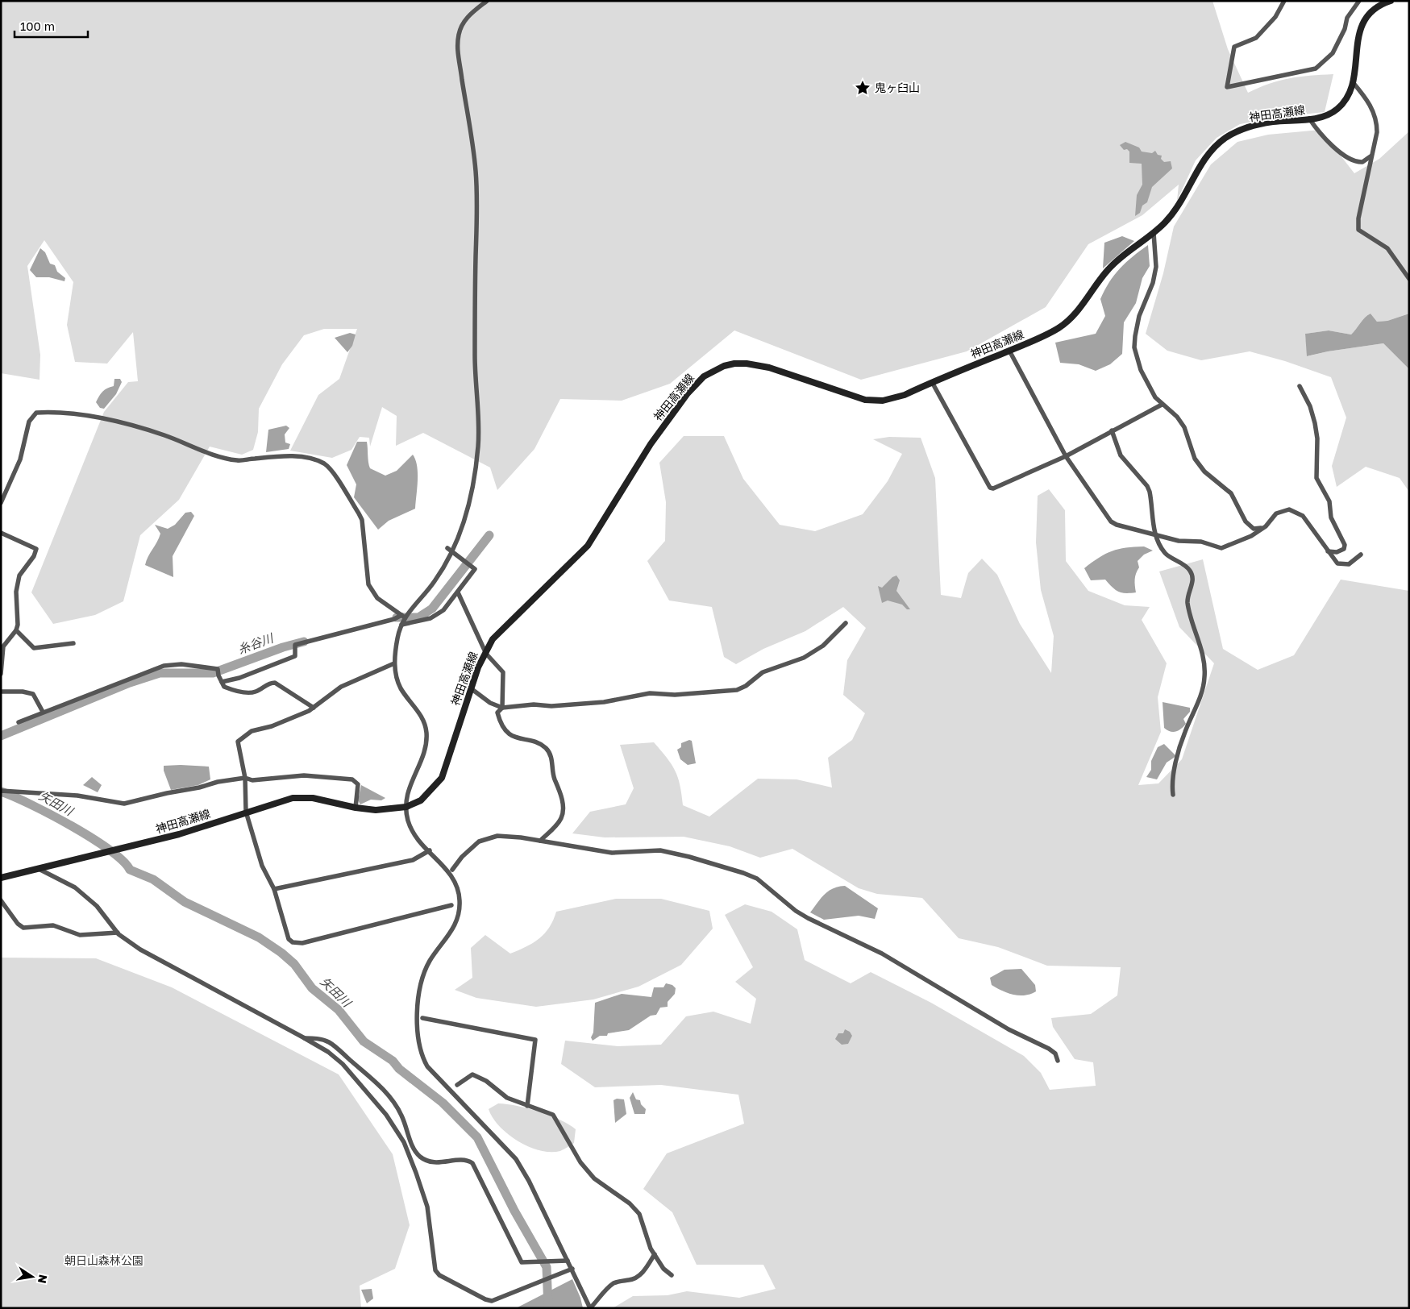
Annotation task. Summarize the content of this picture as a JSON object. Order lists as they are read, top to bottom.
{
  "streets": {
    "main road": ["神田高瀬線"]
  },
  "water": ["糸谷川", "矢田川"],
  "parks": ["朝日山森林公園"],
  "places": {
    "place": ["鬼ヶ臼山"]
  },
  "scale_bar": "100 m",
  "north": "right"
}
